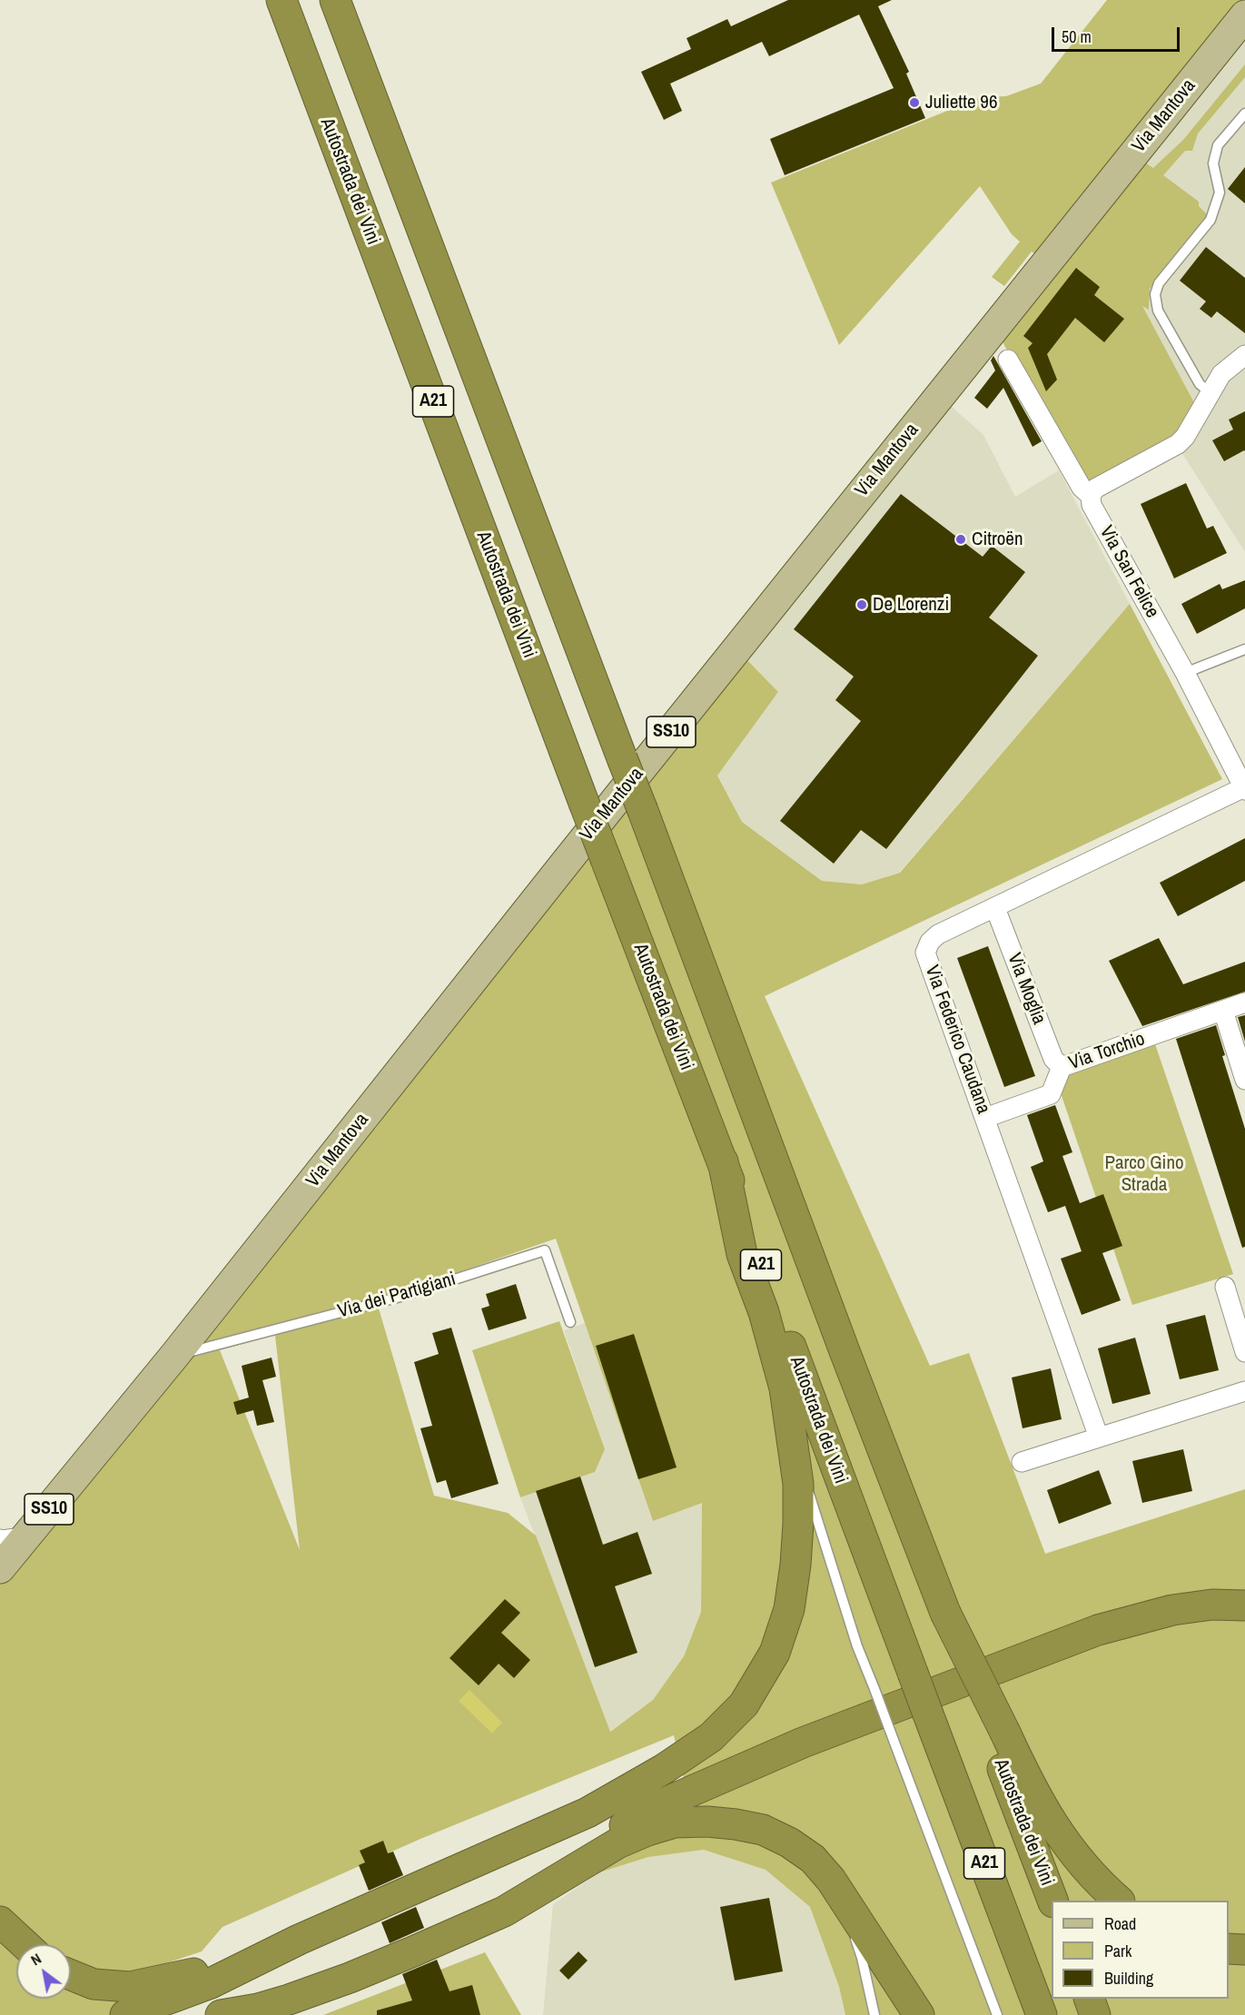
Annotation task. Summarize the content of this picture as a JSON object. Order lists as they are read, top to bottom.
{
  "streets": {
    "highway": ["Autostrada dei Vini", "A21"],
    "main road": ["Via Mantova", "SS10"],
    "street": [
      "Via San Felice",
      "Via Moglia",
      "Via Federico Caudana",
      "Via Torchio"
    ],
    "lane": ["Via dei Partigiani"]
  },
  "crossings": [
    ["Via Mantova", "Via dei Partigiani"],
    ["Via San Felice", "Via Federico Caudana"],
    ["Via Moglia", "Via Federico Caudana"],
    ["Via Moglia", "Via Torchio"],
    ["Via Federico Caudana", "Via Torchio"]
  ],
  "parks": ["Parco Gino Strada"],
  "places": ["Juliette 96", "Citroën", "De Lorenzi"],
  "legend": ["Road", "Park", "Building"],
  "scale_bar": "50 m",
  "north": "top left"
}
